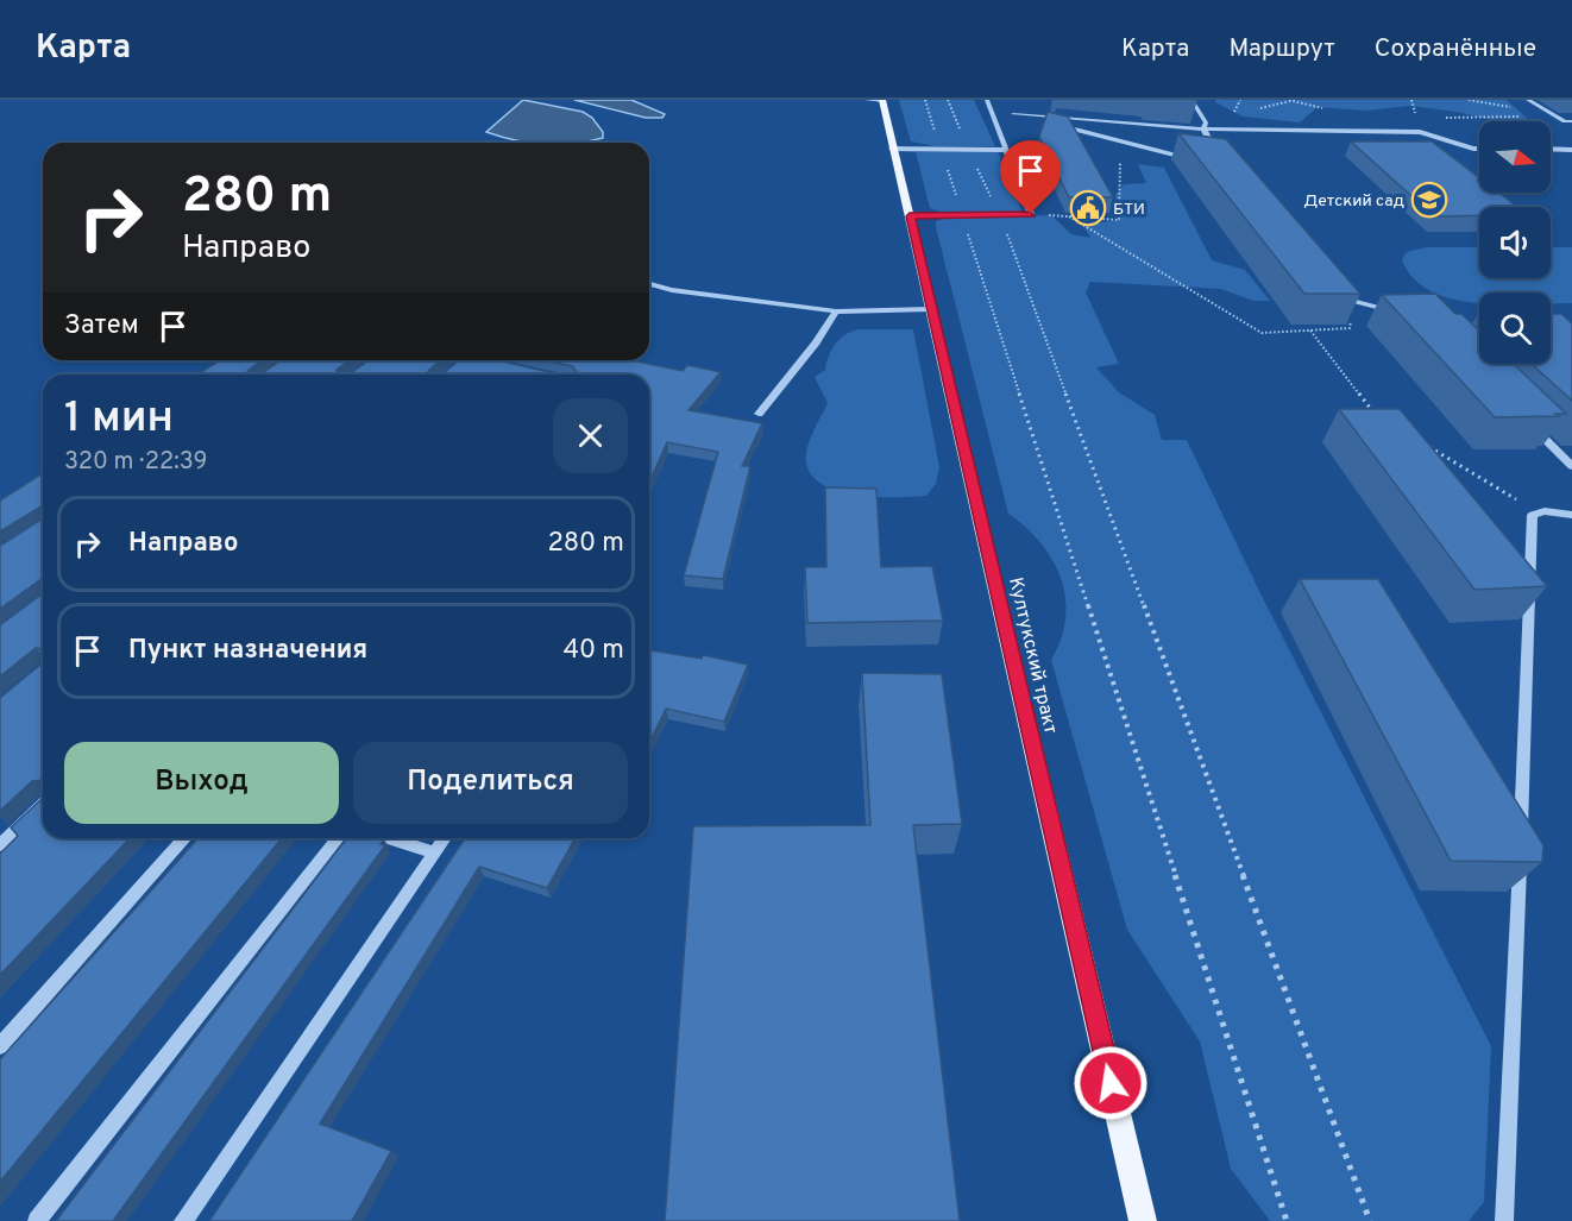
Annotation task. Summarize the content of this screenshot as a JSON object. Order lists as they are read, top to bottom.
{
  "streets": {
    "main road": ["Култукский тракт"]
  },
  "places": {
    "school or university": ["Детский сад"],
    "public building": ["БТИ"]
  },
  "north": "right",
  "page": {
    "header": "Карта",
    "nav": ["Карта", "Маршрут", "Сохранённые"],
    "turn": ["280 m", "Направо"],
    "then": "Затем",
    "heading": ["1 мин", "320 m · 22:39"],
    "list": [
      {
        "name": "Направо",
        "value": "280 m"
      },
      {
        "name": "Пункт назначения",
        "value": "40 m"
      }
    ],
    "buttons": ["Выход", "Поделиться"]
  }
}
